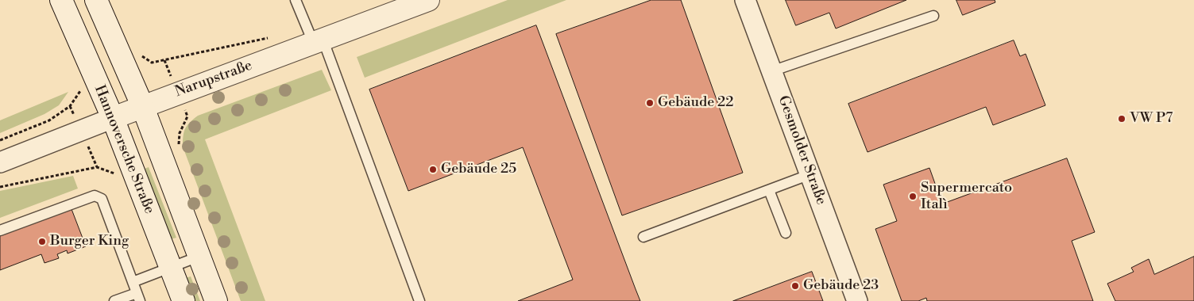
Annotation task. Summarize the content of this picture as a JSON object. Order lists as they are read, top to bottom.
{
  "streets": {
    "main road": ["Narupstraße", "Hannoversche Straße"],
    "street": ["Gesmolder Straße"]
  },
  "crossings": [
    ["Narupstraße", "Hannoversche Straße"]
  ],
  "places": [
    "Gebäude 22",
    "VW P7",
    "Gebäude 25",
    "Supermercato Italì",
    "Burger King",
    "Gebäude 23"
  ]
}
